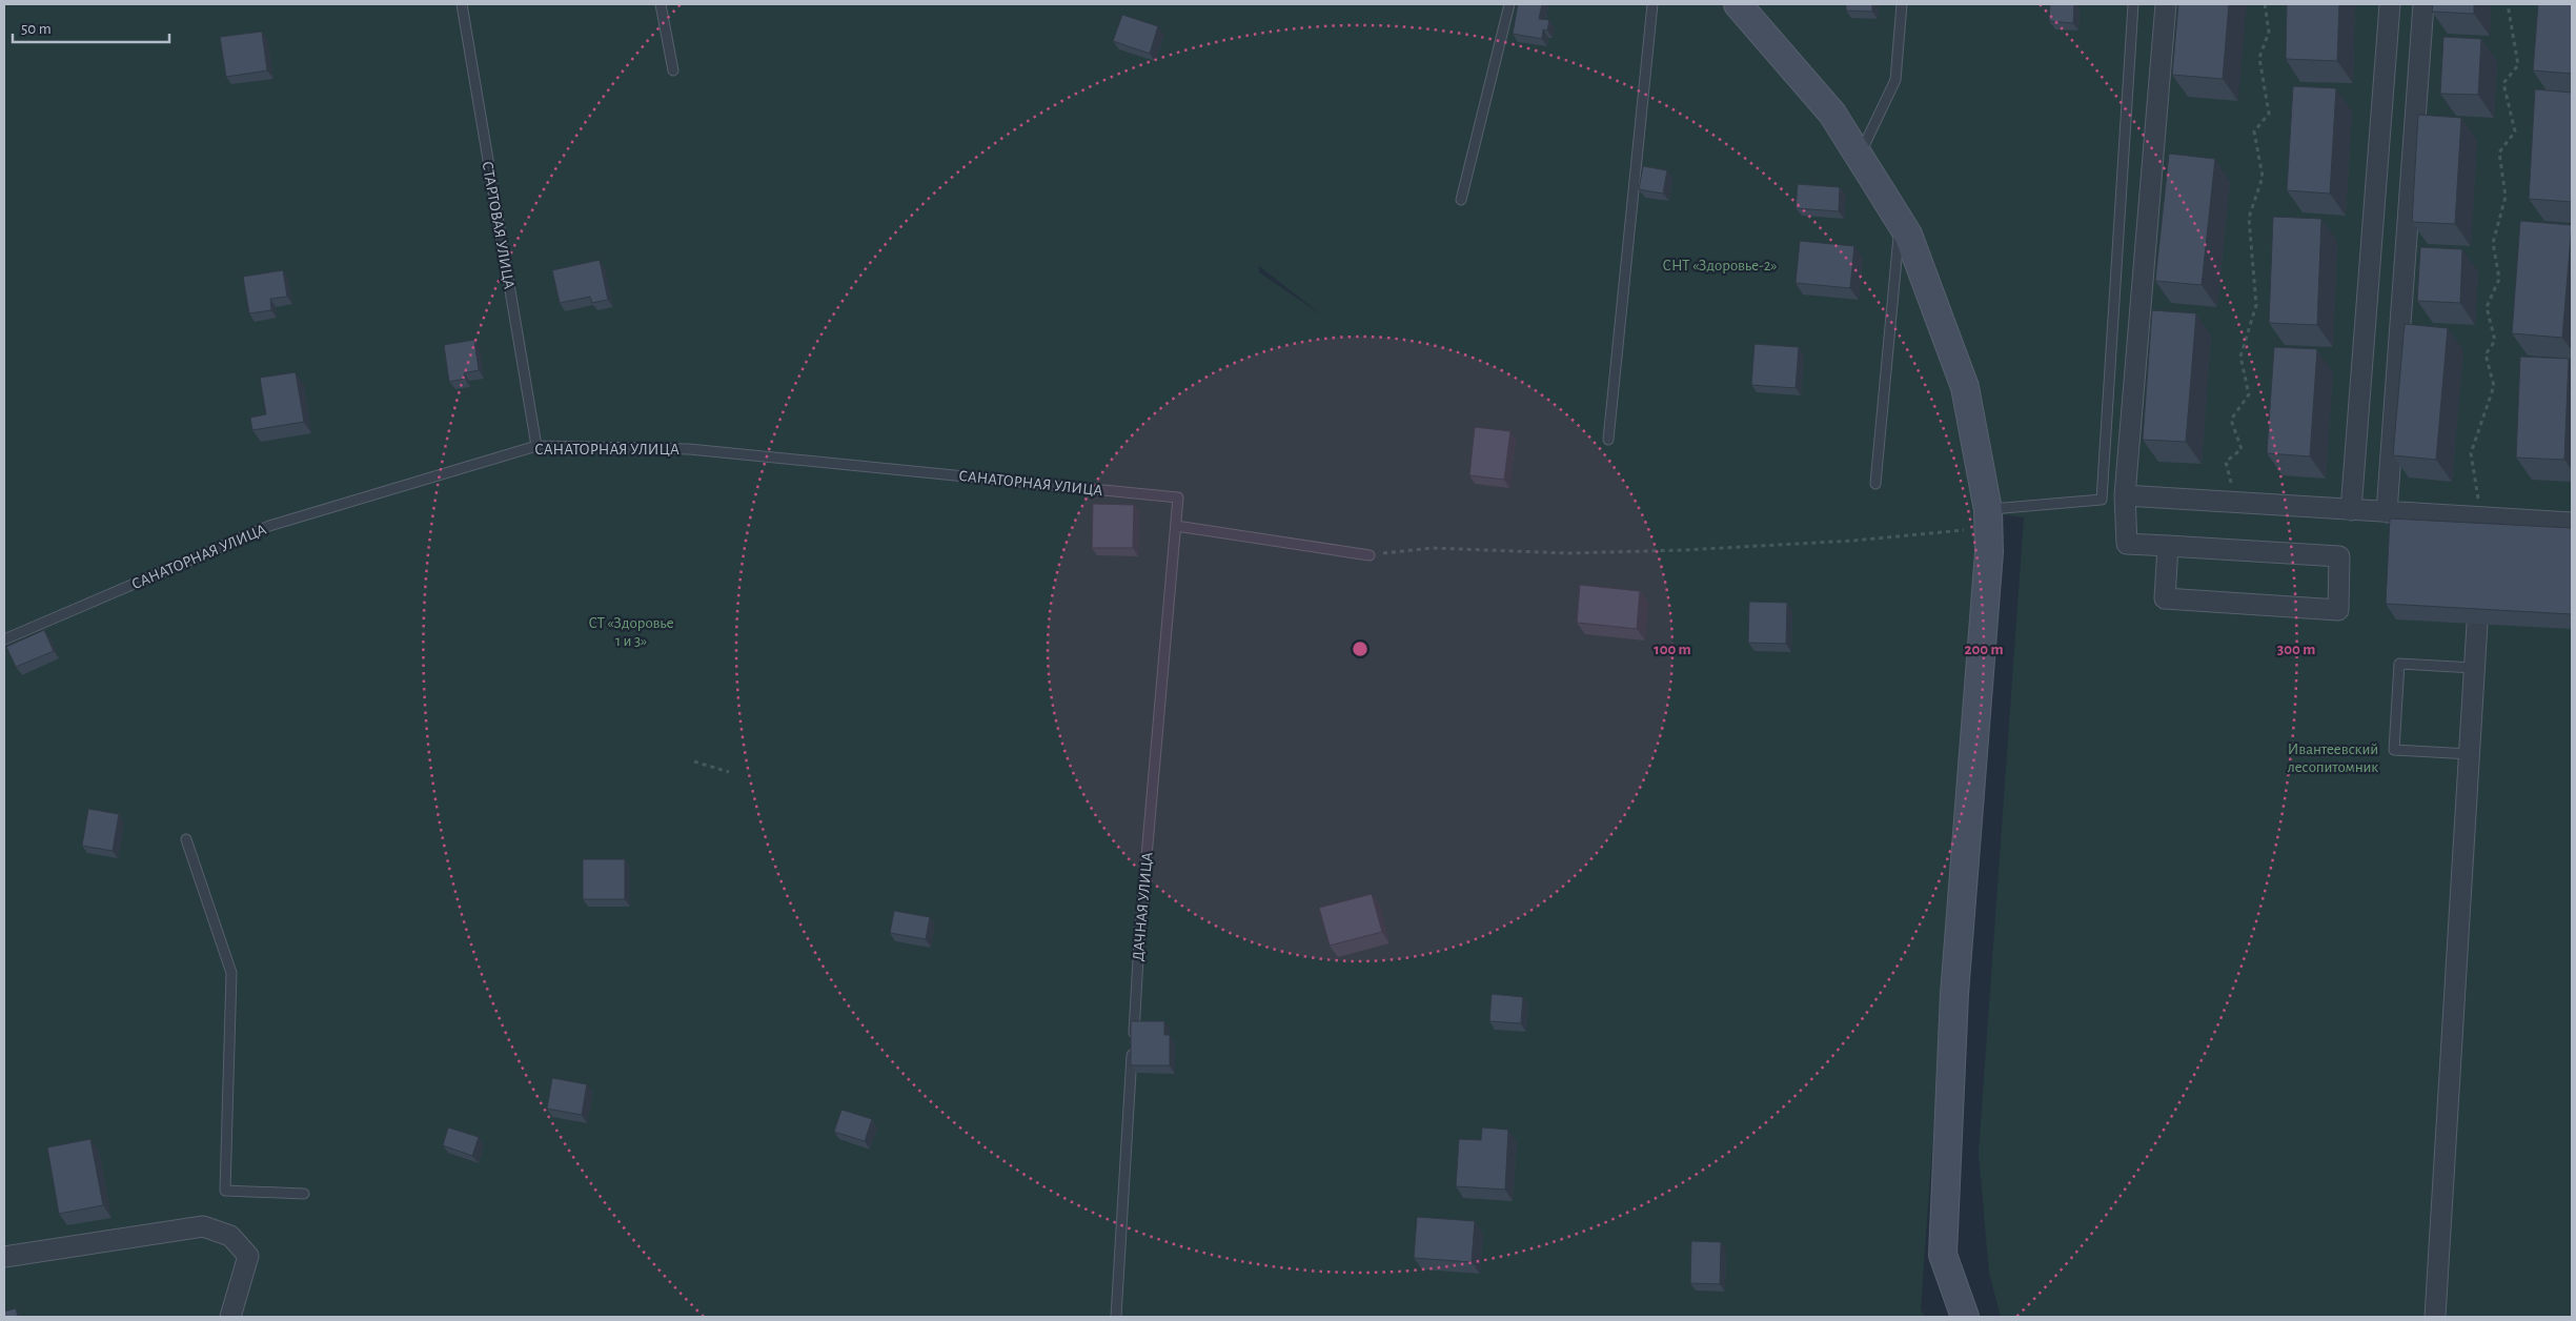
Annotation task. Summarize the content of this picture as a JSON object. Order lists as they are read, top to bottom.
{
  "streets": {
    "lane": ["СТАРТОВАЯ УЛИЦА", "САНАТОРНАЯ УЛИЦА", "ДАЧНАЯ УЛИЦА"]
  },
  "crossings": [
    ["СТАРТОВАЯ УЛИЦА", "САНАТОРНАЯ УЛИЦА"],
    ["САНАТОРНАЯ УЛИЦА", "ДАЧНАЯ УЛИЦА"]
  ],
  "parks": ["СНТ «Здоровье-2»", "СТ «Здоровье 1 и 3»", "Ивантеевский лесопитомник"],
  "scale_bar": "50 m",
  "rings": ["100 m", "200 m", "300 m"]
}
